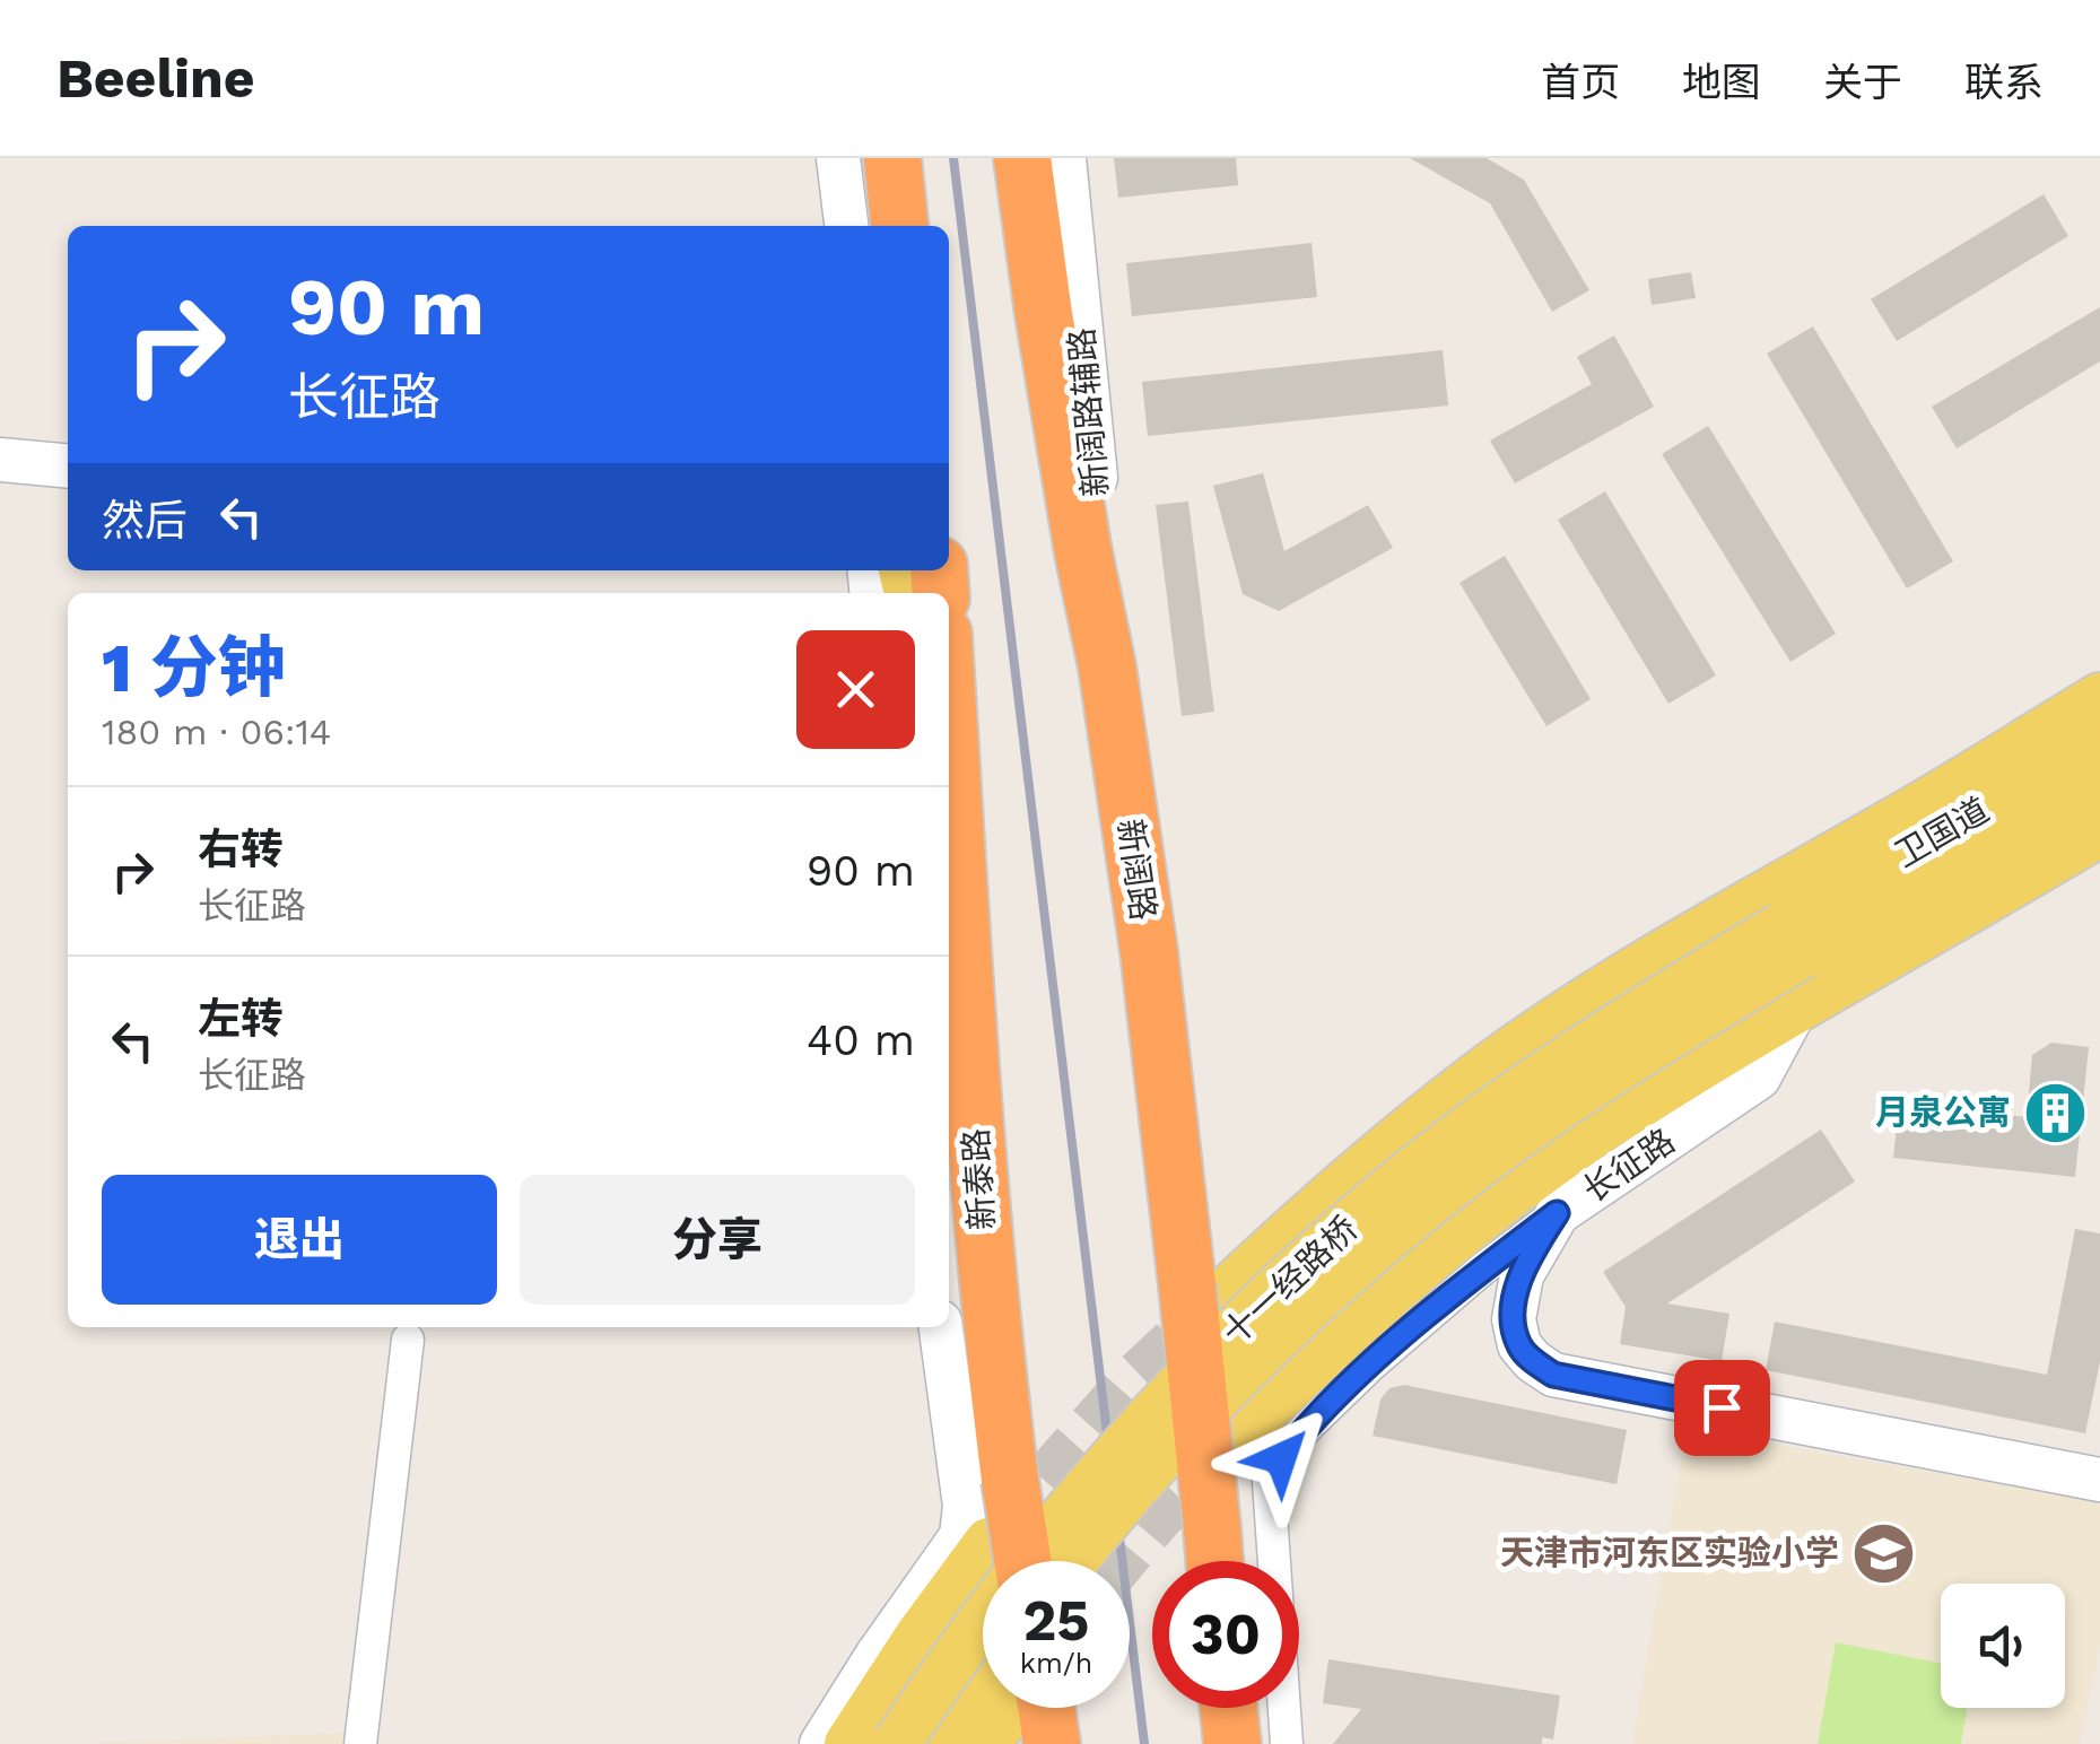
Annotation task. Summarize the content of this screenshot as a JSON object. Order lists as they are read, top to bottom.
{
  "streets": {
    "highway": ["新阔路", "新泰路"],
    "main road": ["卫国道", "十一经路桥"],
    "street": ["新阔路辅路", "长征路"]
  },
  "crossings": [
    ["新阔路辅路", "新阔路"],
    ["卫国道", "十一经路桥"]
  ],
  "places": {
    "building": ["月泉公寓"],
    "school or university": ["天津市河东区实验小学"]
  },
  "page": {
    "header": "Beeline",
    "nav": [
      "首页",
      "地图",
      "关于",
      "联系"
    ],
    "turn": ["90 m", "长征路"],
    "then": "然后",
    "heading": ["1 分钟", "180 m · 06:14"],
    "list": [
      {
        "name": "右转",
        "note": "长征路",
        "value": "90 m"
      },
      {
        "name": "左转",
        "note": "长征路",
        "value": "40 m"
      }
    ],
    "buttons": ["退出", "分享"],
    "speed": "25 km/h",
    "limit": "30"
  }
}
